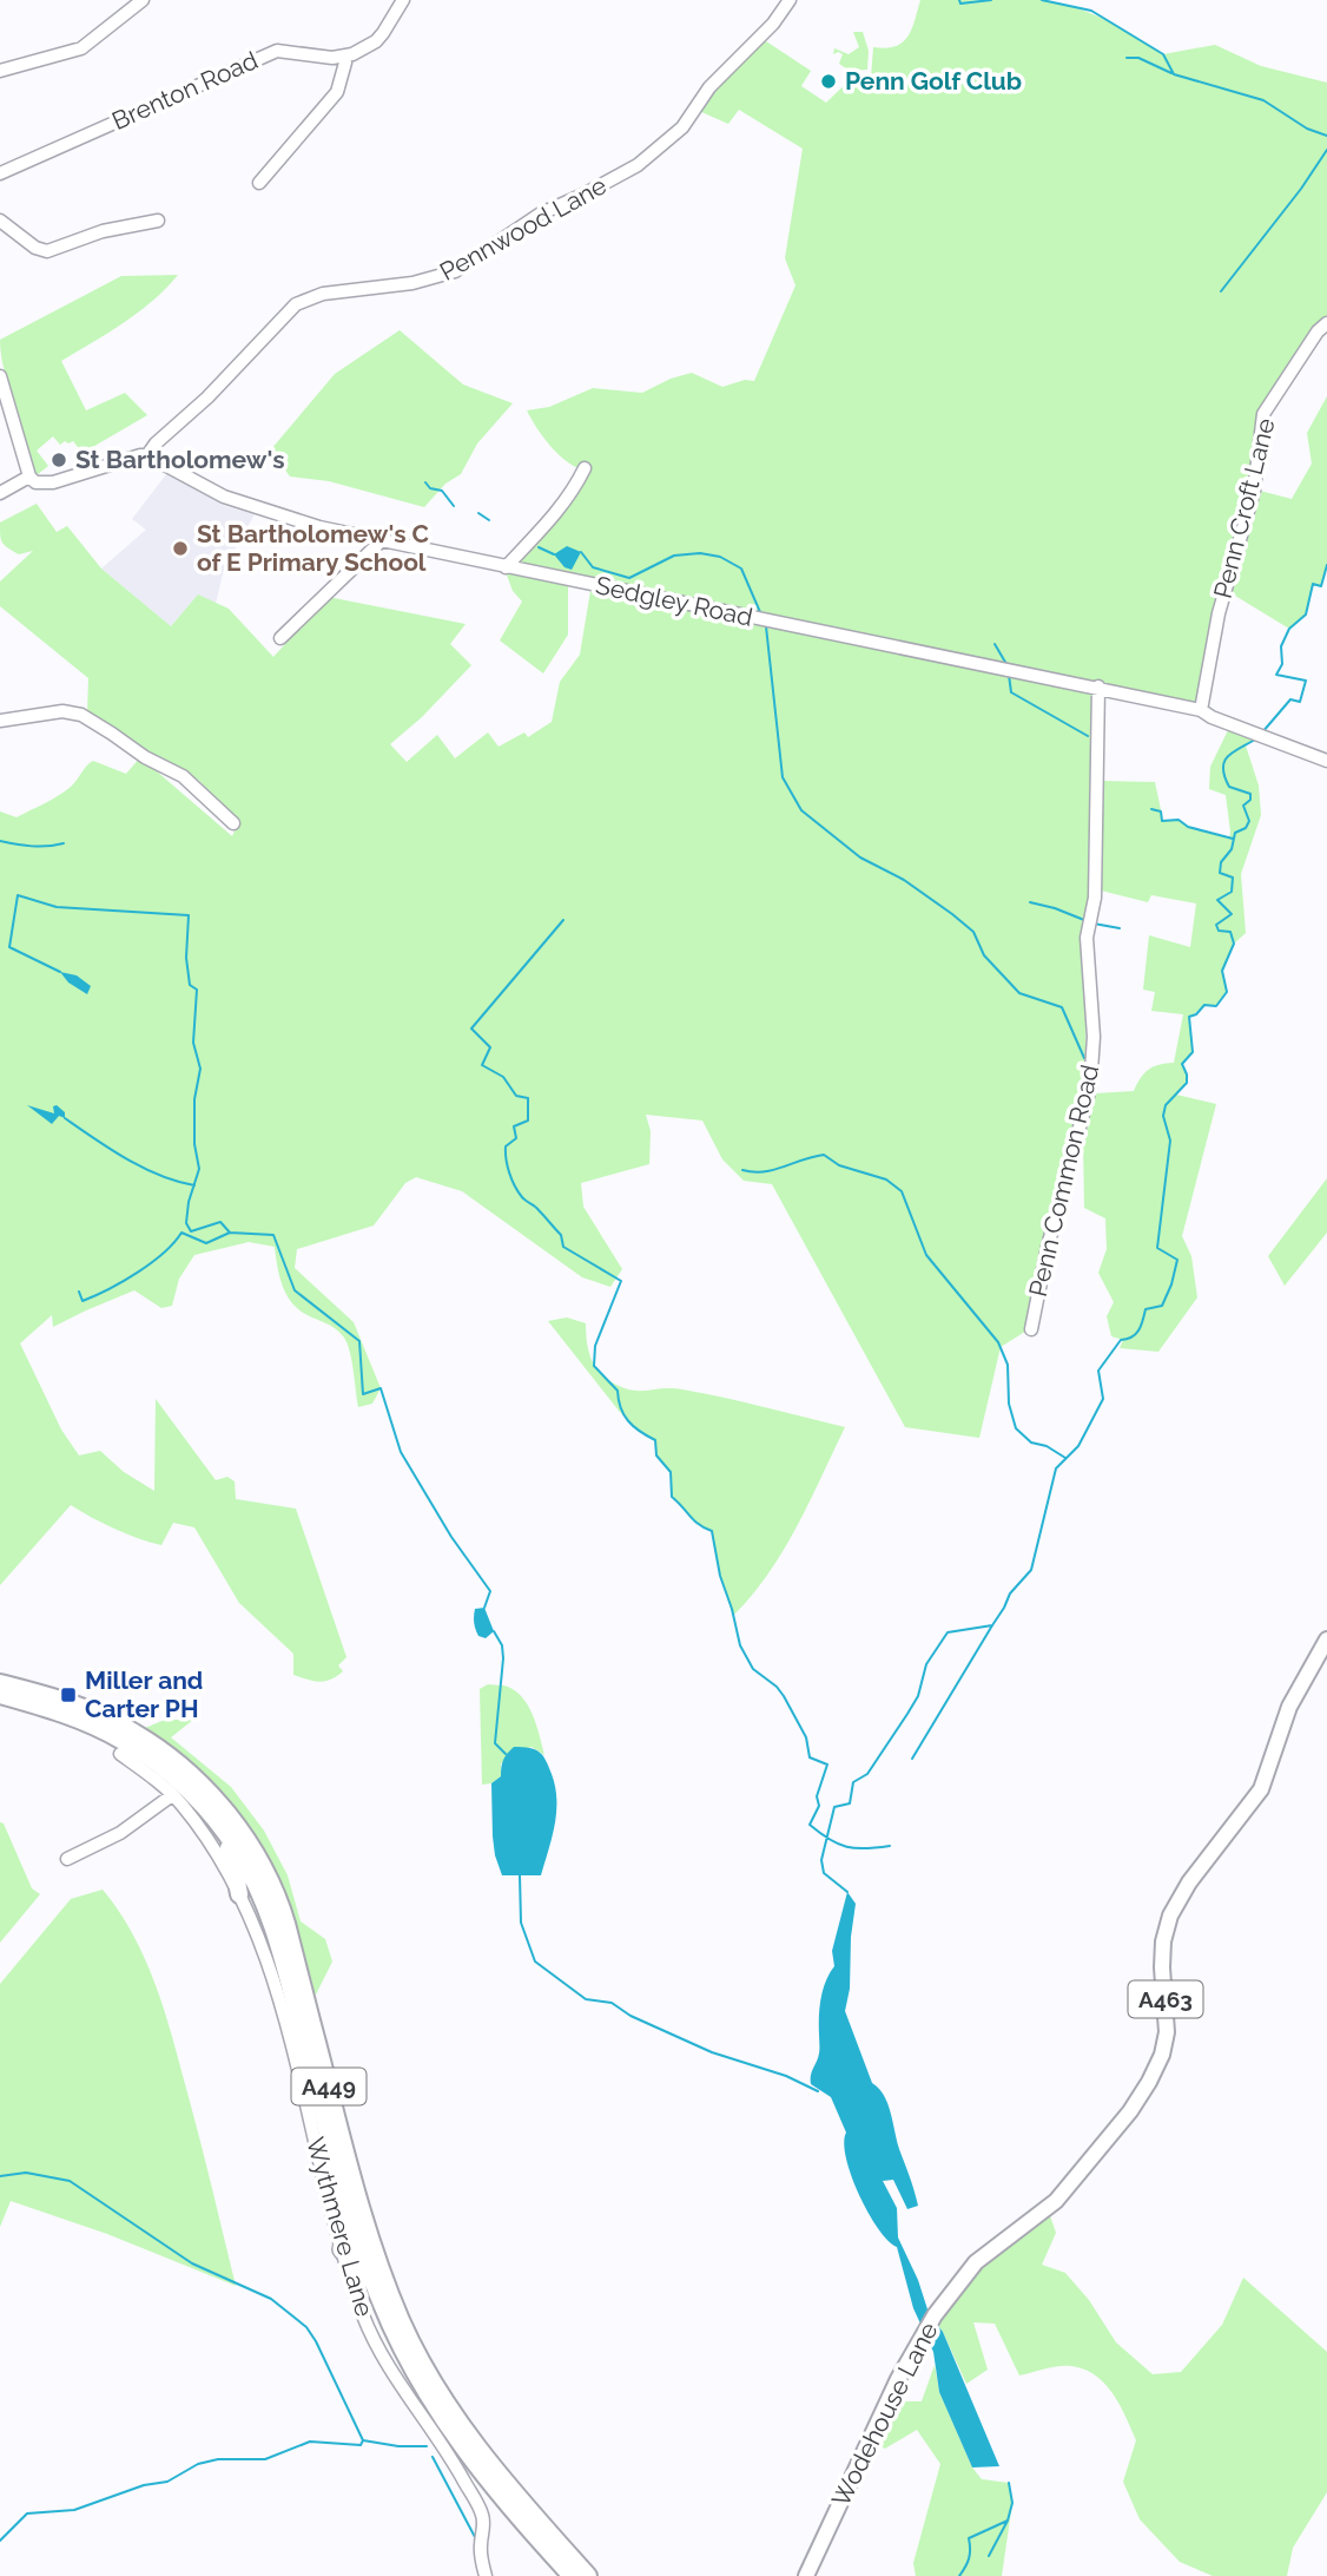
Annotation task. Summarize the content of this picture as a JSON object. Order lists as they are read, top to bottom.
{
  "streets": {
    "highway": ["A449"],
    "main road": ["A463", "Wodehouse Lane"],
    "street": [
      "Brenton Road",
      "Pennwood Lane",
      "Penn Croft Lane",
      "Sedgley Road",
      "Penn Common Road",
      "Wythmere Lane"
    ]
  },
  "crossings": [
    ["Pennwood Lane", "Sedgley Road"],
    ["Penn Croft Lane", "Sedgley Road"],
    ["Sedgley Road", "Penn Common Road"]
  ],
  "places": {
    "other": ["Penn Golf Club", "St Bartholomew's", "St Bartholomew's C of E Primary School"],
    "transit": ["Miller and Carter PH"]
  }
}
